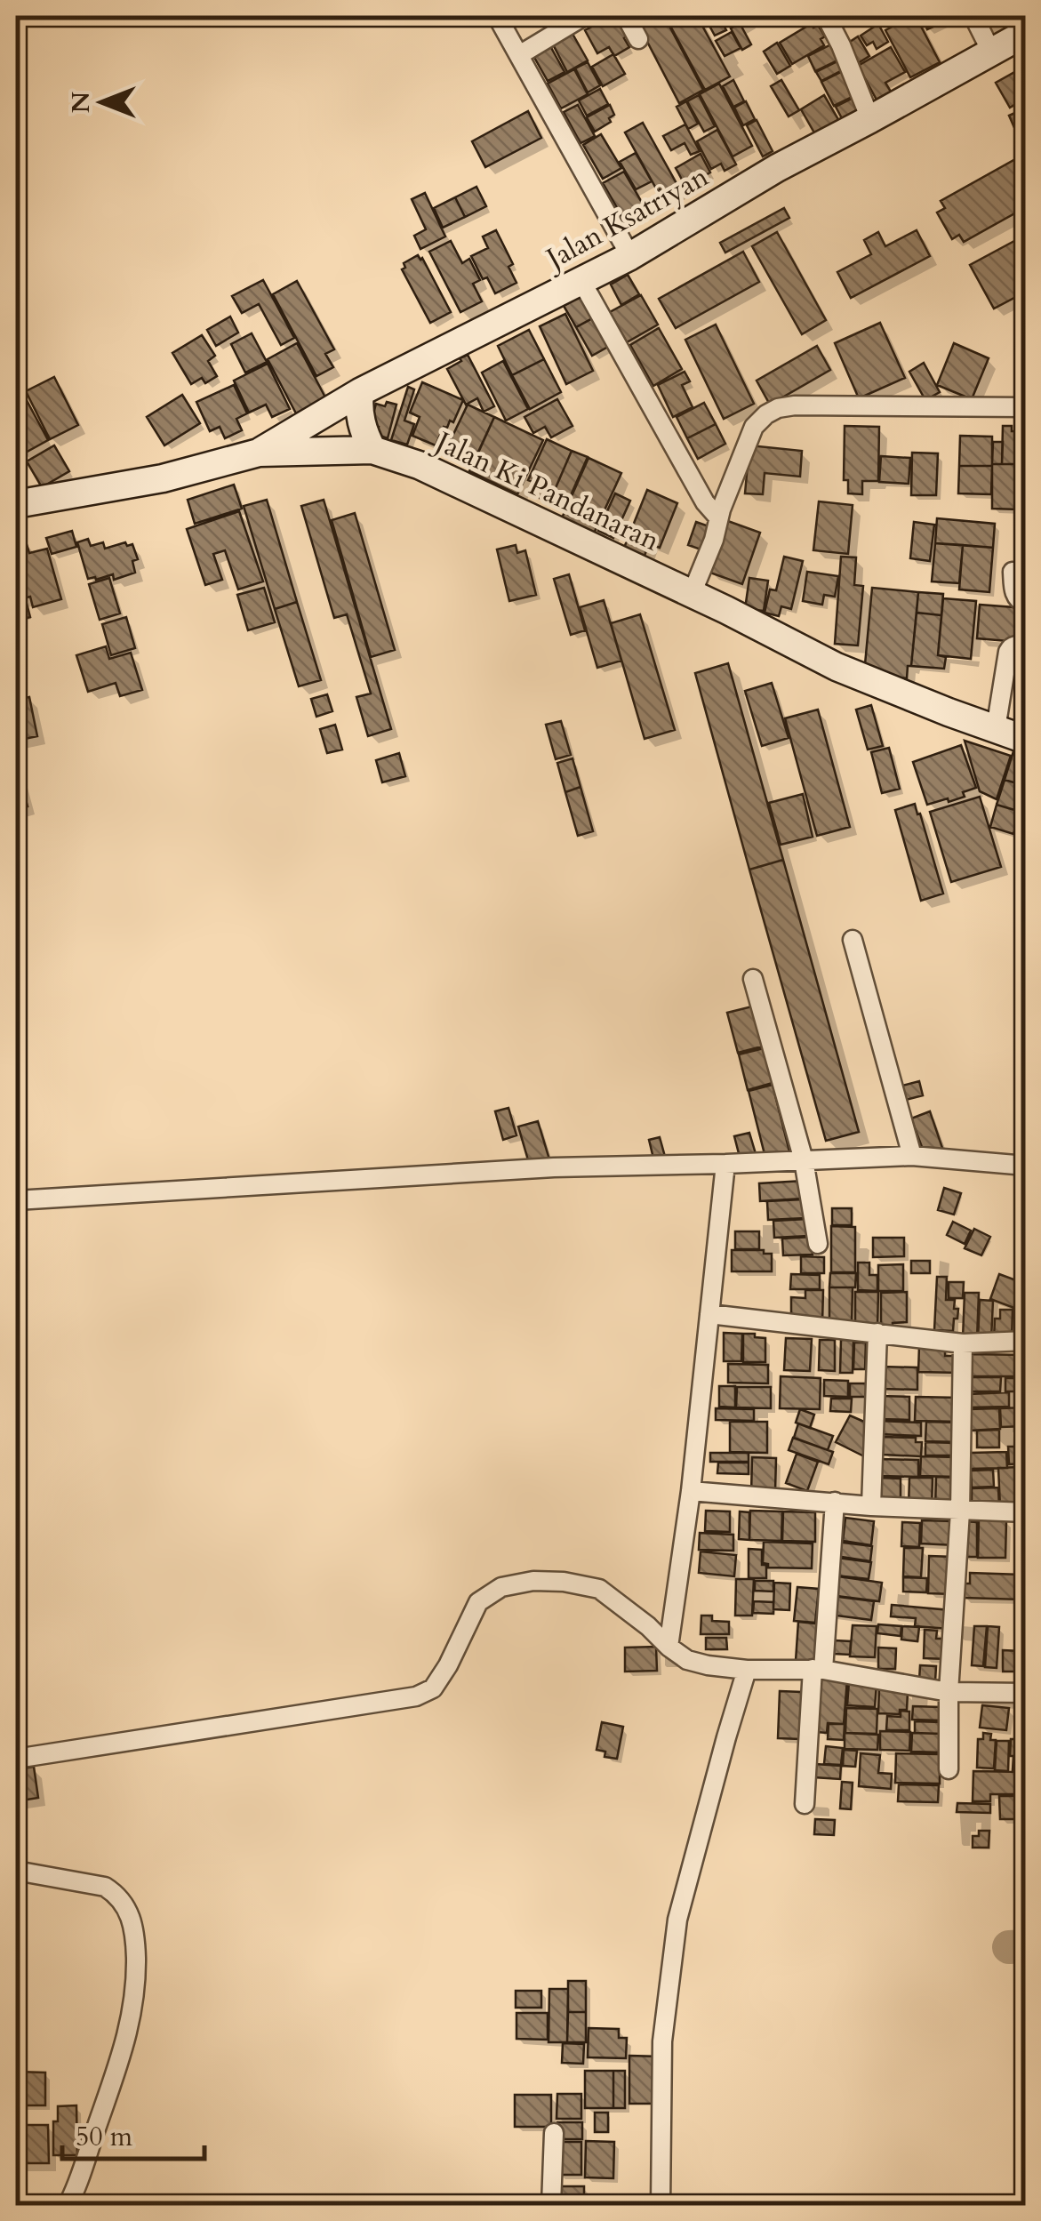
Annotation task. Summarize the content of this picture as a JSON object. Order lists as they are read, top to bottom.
{
  "streets": {
    "main road": ["Jalan Ksatriyan", "Jalan Ki Pandanaran"]
  },
  "crossings": [
    ["Jalan Ksatriyan", "Jalan Ki Pandanaran"]
  ],
  "scale_bar": "50 m",
  "north": "left"
}
